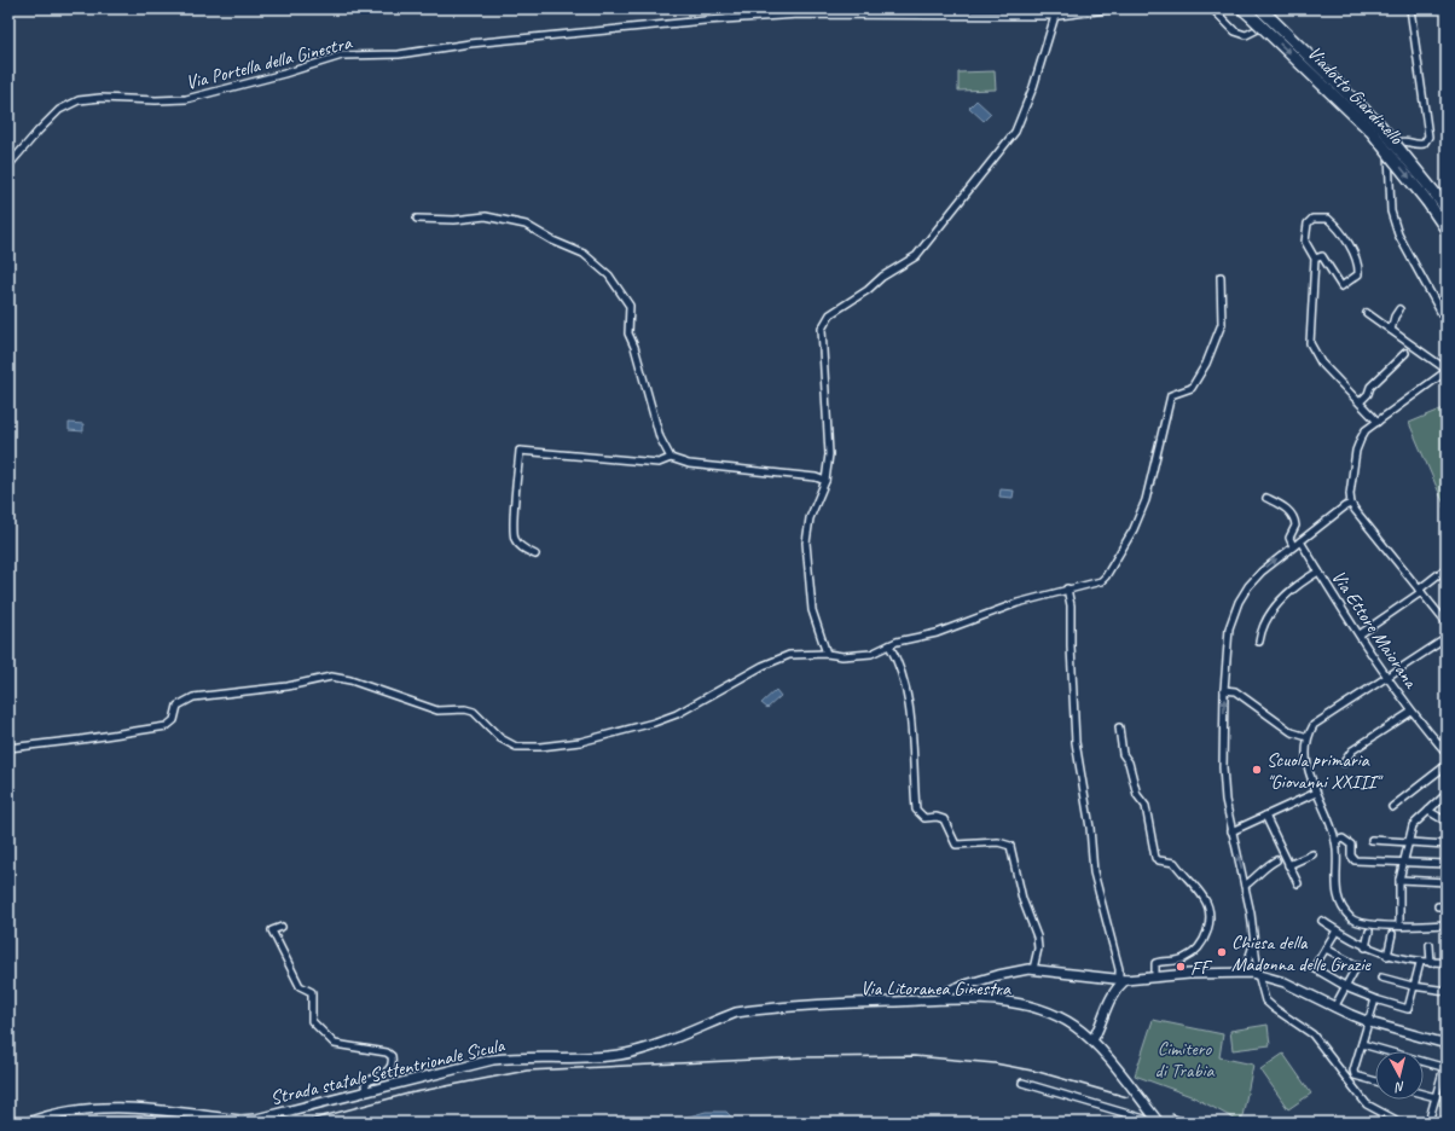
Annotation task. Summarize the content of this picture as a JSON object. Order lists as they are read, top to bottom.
{
  "streets": {
    "highway": ["Viadotto Giardinello"],
    "main road": ["Via Litoranea Ginestra", "Strada statale Settentrionale Sicula"],
    "street": ["Via Portella della Ginestra", "Via Ettore Maiorana"]
  },
  "crossings": [
    ["Via Litoranea Ginestra", "Strada statale Settentrionale Sicula"]
  ],
  "parks": ["Cimitero di Trabia"],
  "places": ["Scuola primaria \"Giovanni XXIII\"", "Chiesa della Madonna delle Grazie", "FF"],
  "north": "bottom"
}
